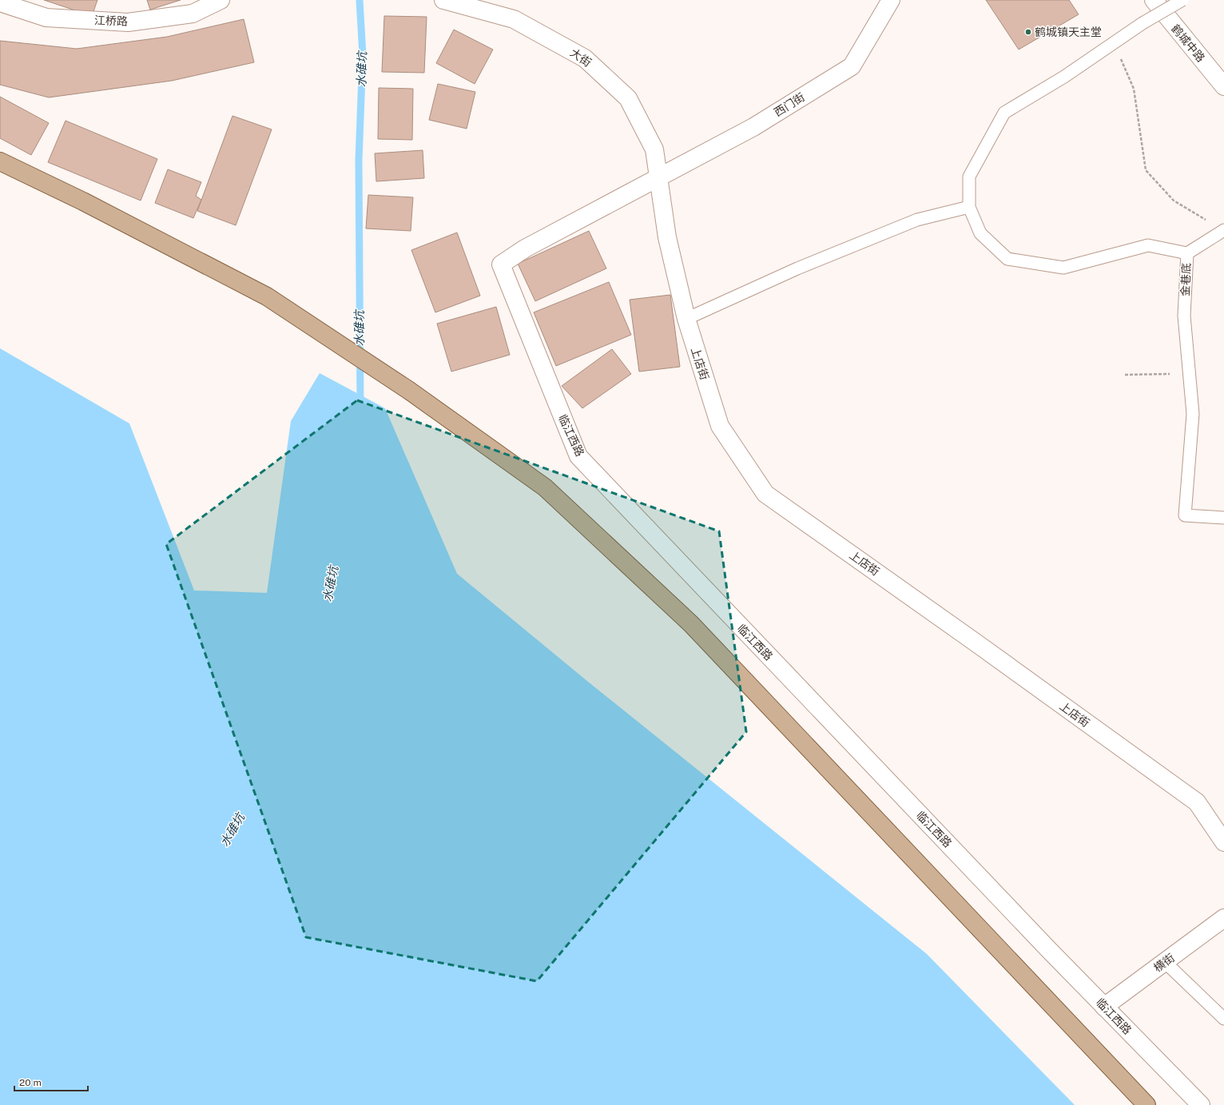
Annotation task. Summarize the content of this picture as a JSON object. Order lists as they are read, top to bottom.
{
  "streets": {
    "street": [
      "江桥路",
      "鹤城中路",
      "大街",
      "西门街",
      "上店街",
      "临江西路",
      "横街"
    ],
    "lane": ["金巷底"]
  },
  "crossings": [
    ["大街", "西门街"],
    ["大街", "上店街"],
    ["大街", "临江西路"],
    ["西门街", "上店街"],
    ["西门街", "临江西路"],
    ["上店街", "临江西路"],
    ["临江西路", "横街"]
  ],
  "water": ["水碓坑"],
  "places": ["鹤城镇天主堂"],
  "scale_bar": "20 m"
}
